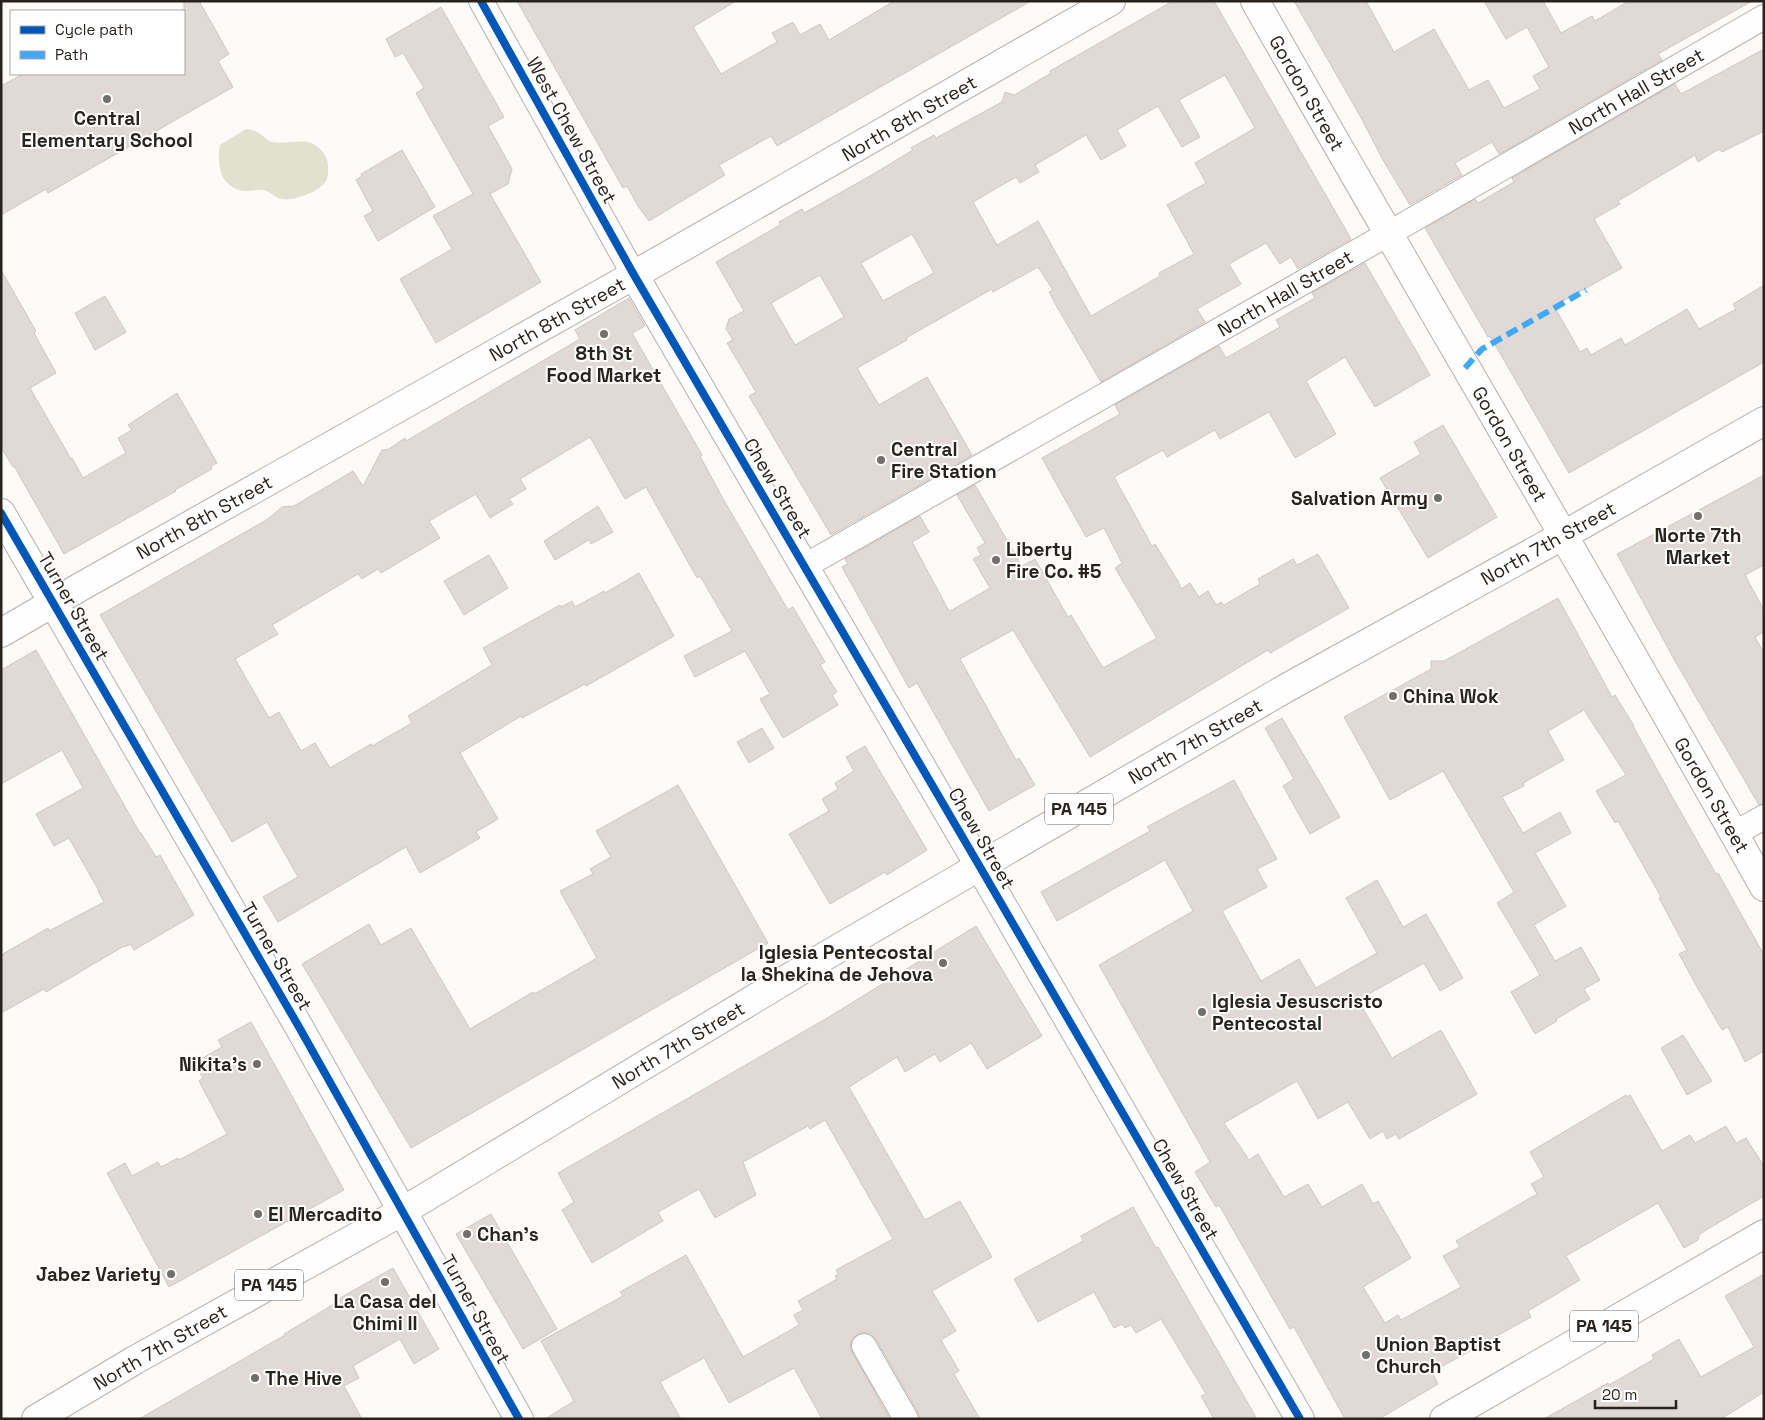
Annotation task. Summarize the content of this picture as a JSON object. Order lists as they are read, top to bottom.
{
  "streets": {
    "street": [
      "North Hall Street",
      "Gordon Street",
      "North 8th Street",
      "West Chew Street",
      "Chew Street",
      "North 7th Street",
      "Turner Street",
      "PA 145"
    ]
  },
  "crossings": [
    ["North Hall Street", "Gordon Street"],
    ["North Hall Street", "Chew Street"],
    ["Gordon Street", "North 7th Street"],
    ["North 8th Street", "West Chew Street"],
    ["North 8th Street", "Chew Street"],
    ["North 8th Street", "Turner Street"],
    ["West Chew Street", "Chew Street"],
    ["Chew Street", "North 7th Street"],
    ["North 7th Street", "Turner Street"]
  ],
  "places": [
    "Central Elementary School",
    "8th St Food Market",
    "Central Fire Station",
    "Salvation Army",
    "Norte 7th Market",
    "Liberty Fire Co. #5",
    "China Wok",
    "Iglesia Pentecostal la Shekina de Jehova",
    "Iglesia Jesuscristo Pentecostal",
    "Nikita's",
    "El Mercadito",
    "Chan's",
    "Jabez Variety",
    "La Casa del Chimi II",
    "Union Baptist Church",
    "The Hive"
  ],
  "legend": ["Cycle path", "Path"],
  "scale_bar": "20 m"
}
